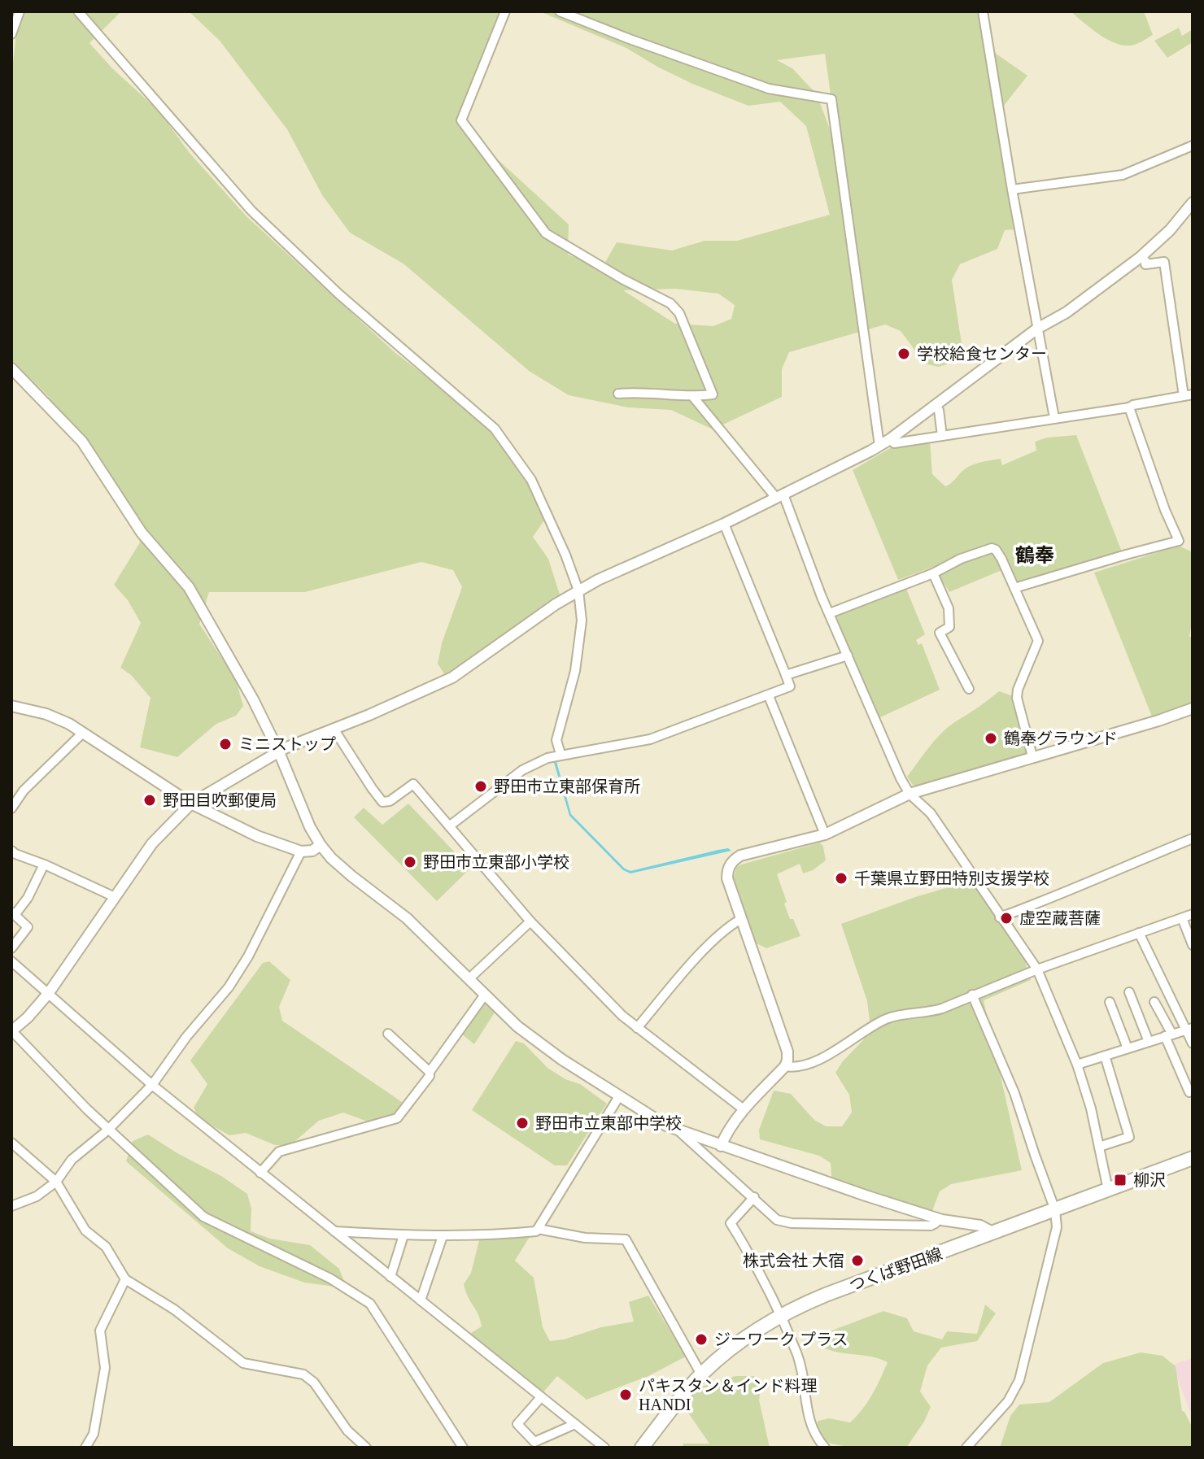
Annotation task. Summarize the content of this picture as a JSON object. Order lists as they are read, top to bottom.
{
  "streets": {
    "main road": ["つくば野田線"]
  },
  "districts": ["鶴奉"],
  "places": {
    "other": [
      "学校給食センター",
      "鶴奉グラウンド",
      "ミニストップ",
      "野田市立東部保育所",
      "野田目吹郵便局",
      "野田市立東部小学校",
      "千葉県立野田特別支援学校",
      "虚空蔵菩薩",
      "野田市立東部中学校",
      "株式会社 大宿",
      "ジーワーク プラス",
      "パキスタン＆インド料理 HANDI"
    ],
    "transit": ["柳沢"]
  }
}
